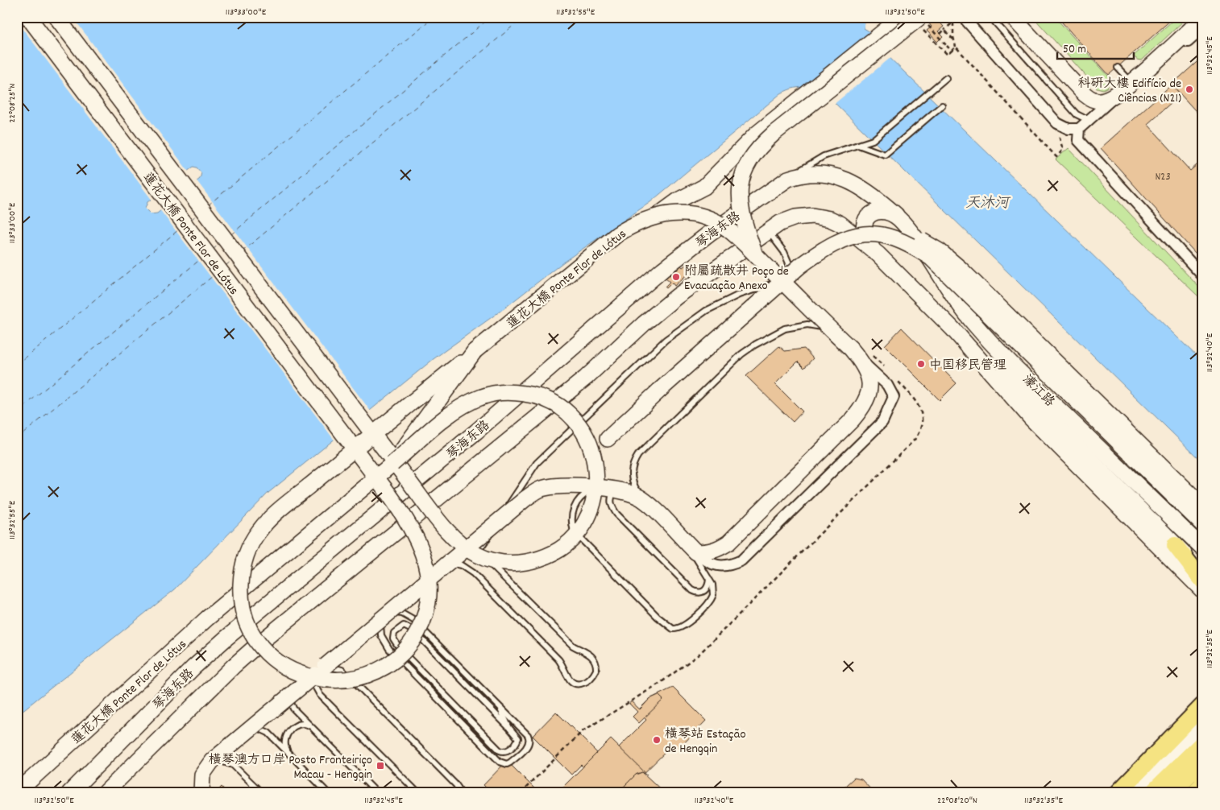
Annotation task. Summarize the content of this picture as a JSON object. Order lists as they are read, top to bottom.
{
  "streets": {
    "main road": ["琴海东路", "蓮花大橋 Ponte Flor de Lótus", "濠江路"]
  },
  "crossings": [
    ["琴海东路", "濠江路"]
  ],
  "water": ["天沐河"],
  "places": {
    "other": [
      "科研大樓 Edifício de Ciências (N21)",
      "附屬疏散井 Poço de Evacuação Anexo",
      "中国移民管理",
      "橫琴站 Estação de Hengqin"
    ],
    "transit": ["橫琴澳方口岸 Posto Fronteiriço Macau - Hengqin"]
  },
  "house_numbers": ["N23"],
  "scale_bar": "50 m",
  "coordinates": [
    "113°33'00\"E",
    "113°32'55\"E",
    "113°32'50\"E",
    "113°32'45\"E",
    "22°08'25\"N",
    "113°32'40\"E",
    "113°32'35\"E",
    "22°08'20\"N"
  ]
}
